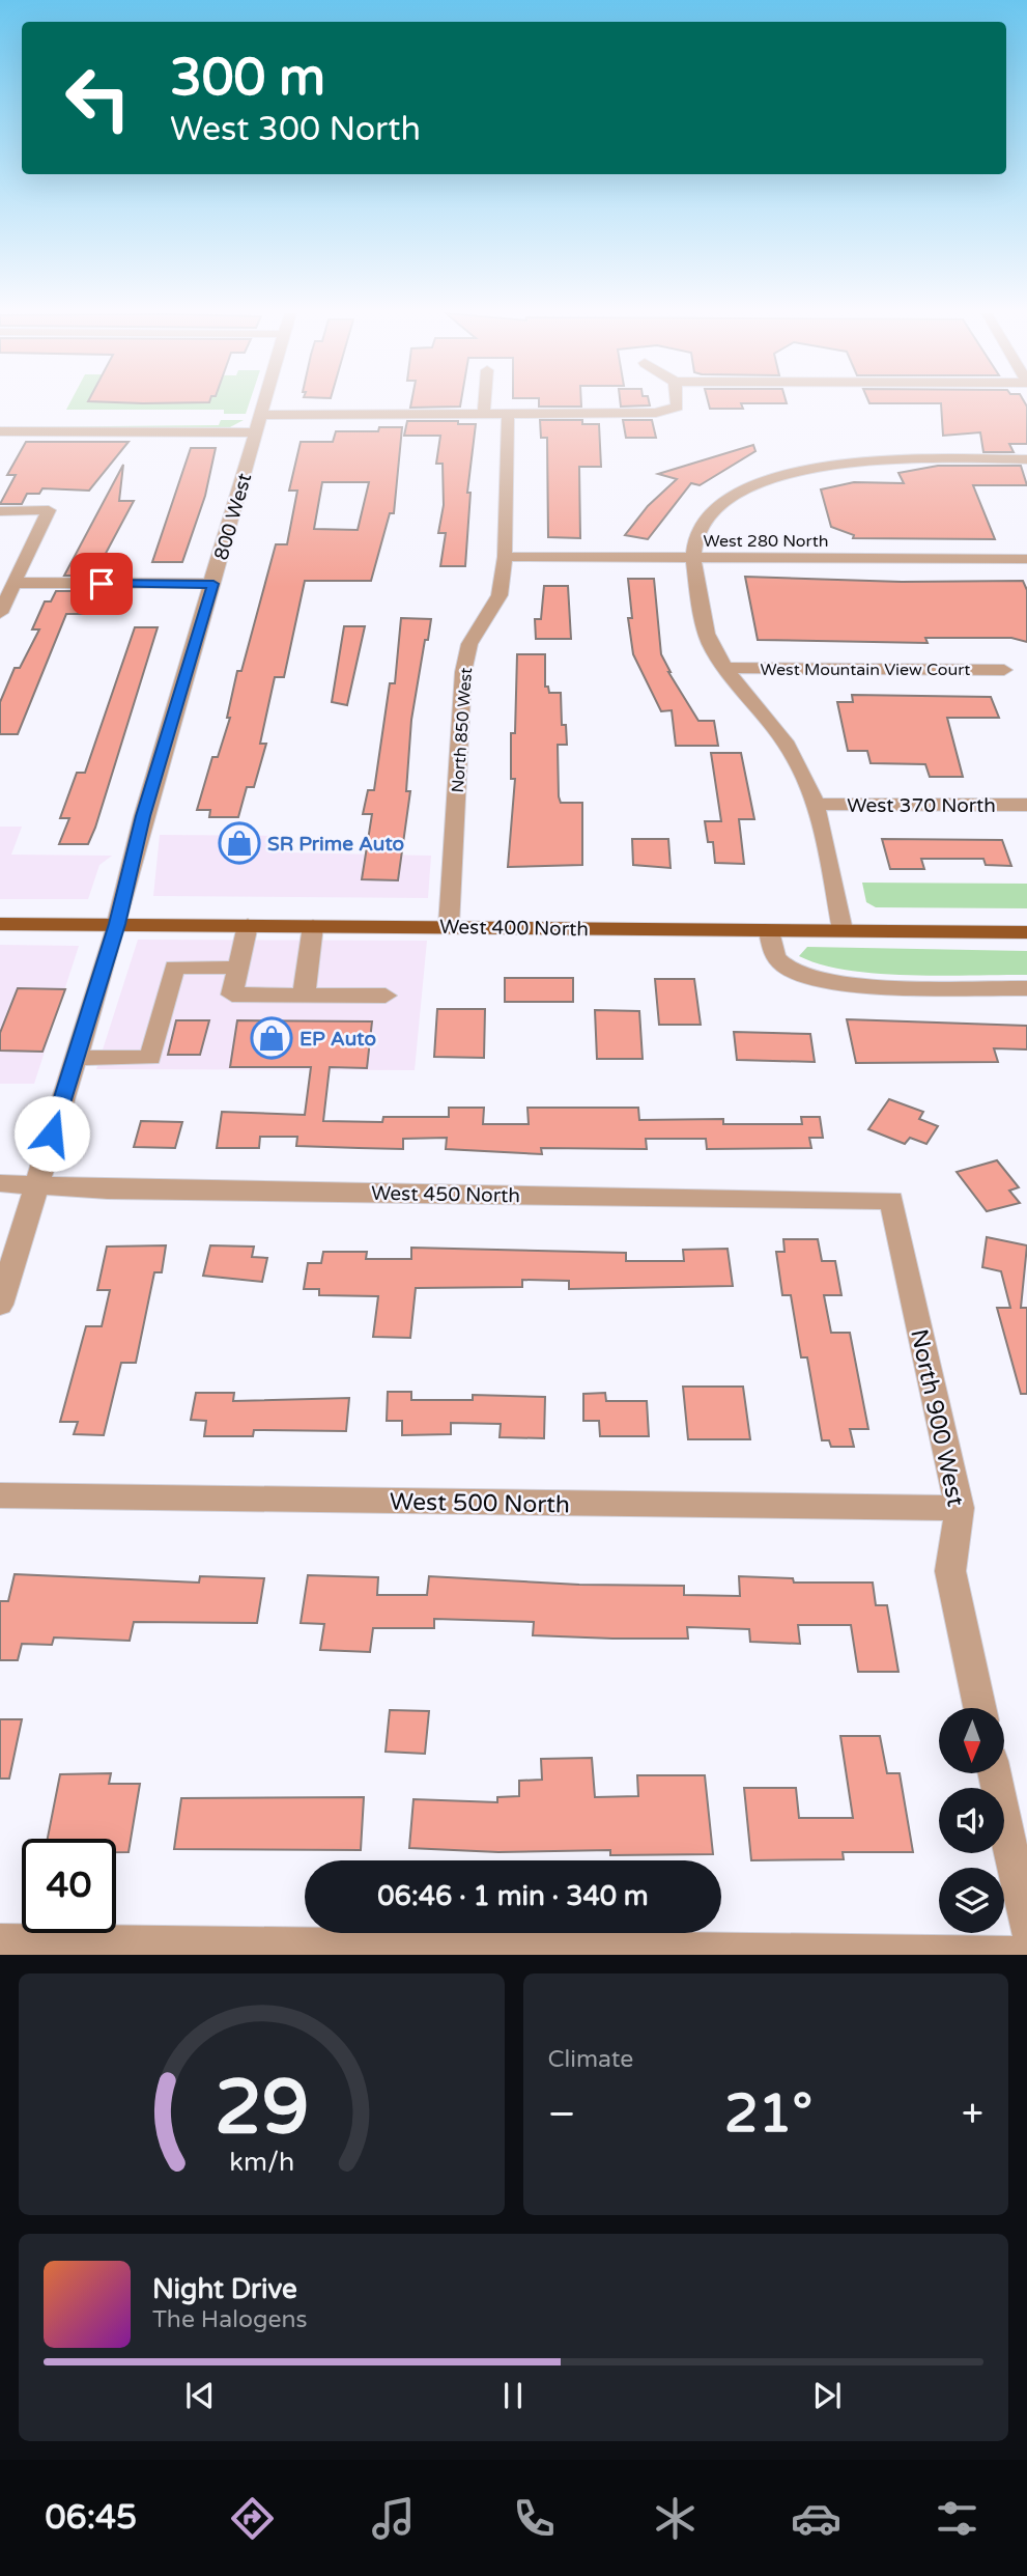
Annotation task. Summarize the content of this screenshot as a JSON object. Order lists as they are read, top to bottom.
{
  "streets": {
    "main road": ["West 400 North"],
    "street": [
      "800 West",
      "West 280 North",
      "West Mountain View Court",
      "North 850 West",
      "West 370 North",
      "West 450 North",
      "North 900 West",
      "West 500 North"
    ]
  },
  "crossings": [
    ["800 West", "West 400 North"],
    ["800 West", "West 450 North"],
    ["West 280 North", "North 850 West"],
    ["North 850 West", "West 400 North"],
    ["West 450 North", "North 900 West"],
    ["North 900 West", "West 500 North"]
  ],
  "places": {
    "shop": ["SR Prime Auto", "EP Auto"]
  },
  "north": "bottom",
  "page": {
    "turn": ["300 m", "West 300 North"],
    "limit": "40",
    "trip": "06:46 · 1 min · 340 m",
    "tile": "Climate",
    "heat": ["−", "21°", "+"],
    "song": ["Night Drive", "The Halogens"],
    "tabs": "06:45",
    "gauge": ["29", "km/h"]
  }
}
